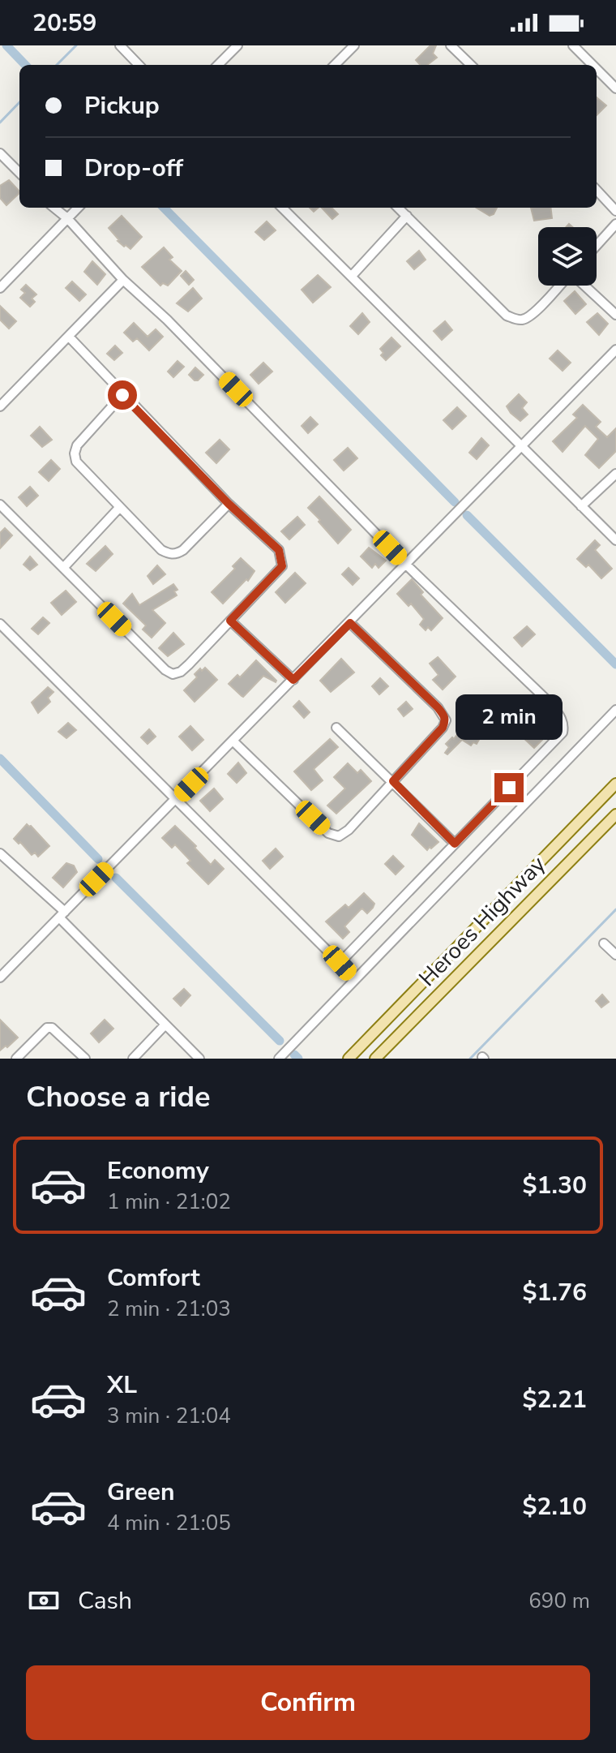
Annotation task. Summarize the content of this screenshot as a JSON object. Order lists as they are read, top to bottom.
{
  "streets": {
    "main road": ["Heroes Highway"]
  },
  "page": {
    "status": "20:59",
    "banner": ["Pickup", "Drop-off"],
    "bubble": "2 min",
    "heading": "Choose a ride",
    "list": [
      {
        "name": "Economy",
        "note": "1 min · 21:02",
        "value": "$1.30"
      },
      {
        "name": "Comfort",
        "note": "2 min · 21:03",
        "value": "$1.76"
      },
      {
        "name": "XL",
        "note": "3 min · 21:04",
        "value": "$2.21"
      },
      {
        "name": "Green",
        "note": "4 min · 21:05",
        "value": "$2.10"
      }
    ],
    "pay": ["Cash", "690 m"],
    "buttons": "Confirm"
  }
}
